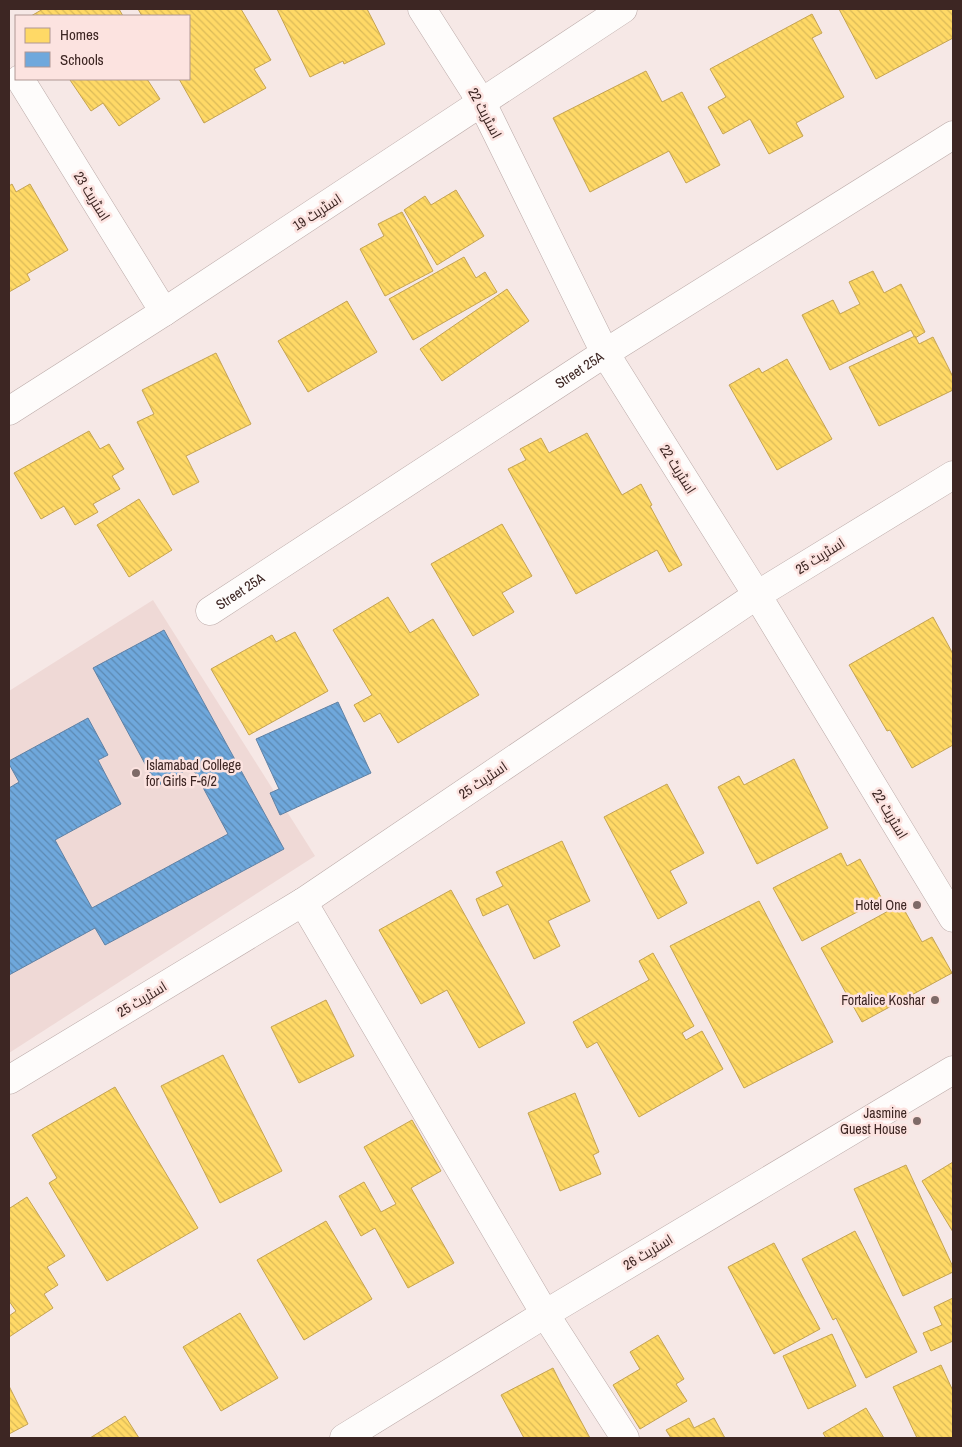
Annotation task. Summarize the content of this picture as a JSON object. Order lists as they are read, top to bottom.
{
  "streets": {
    "street": [
      "اسٹریٹ 22",
      "اسٹریٹ 23",
      "اسٹریٹ 19",
      "Street 25A",
      "اسٹریٹ 25",
      "اسٹریٹ 26"
    ]
  },
  "crossings": [
    ["اسٹریٹ 22", "اسٹریٹ 19"],
    ["اسٹریٹ 22", "Street 25A"],
    ["اسٹریٹ 22", "اسٹریٹ 25"],
    ["اسٹریٹ 23", "اسٹریٹ 19"]
  ],
  "places": [
    "Islamabad College for Girls F-6/2",
    "Hotel One",
    "Fortalice Koshar",
    "Jasmine Guest House"
  ],
  "legend": ["Homes", "Schools"]
}
